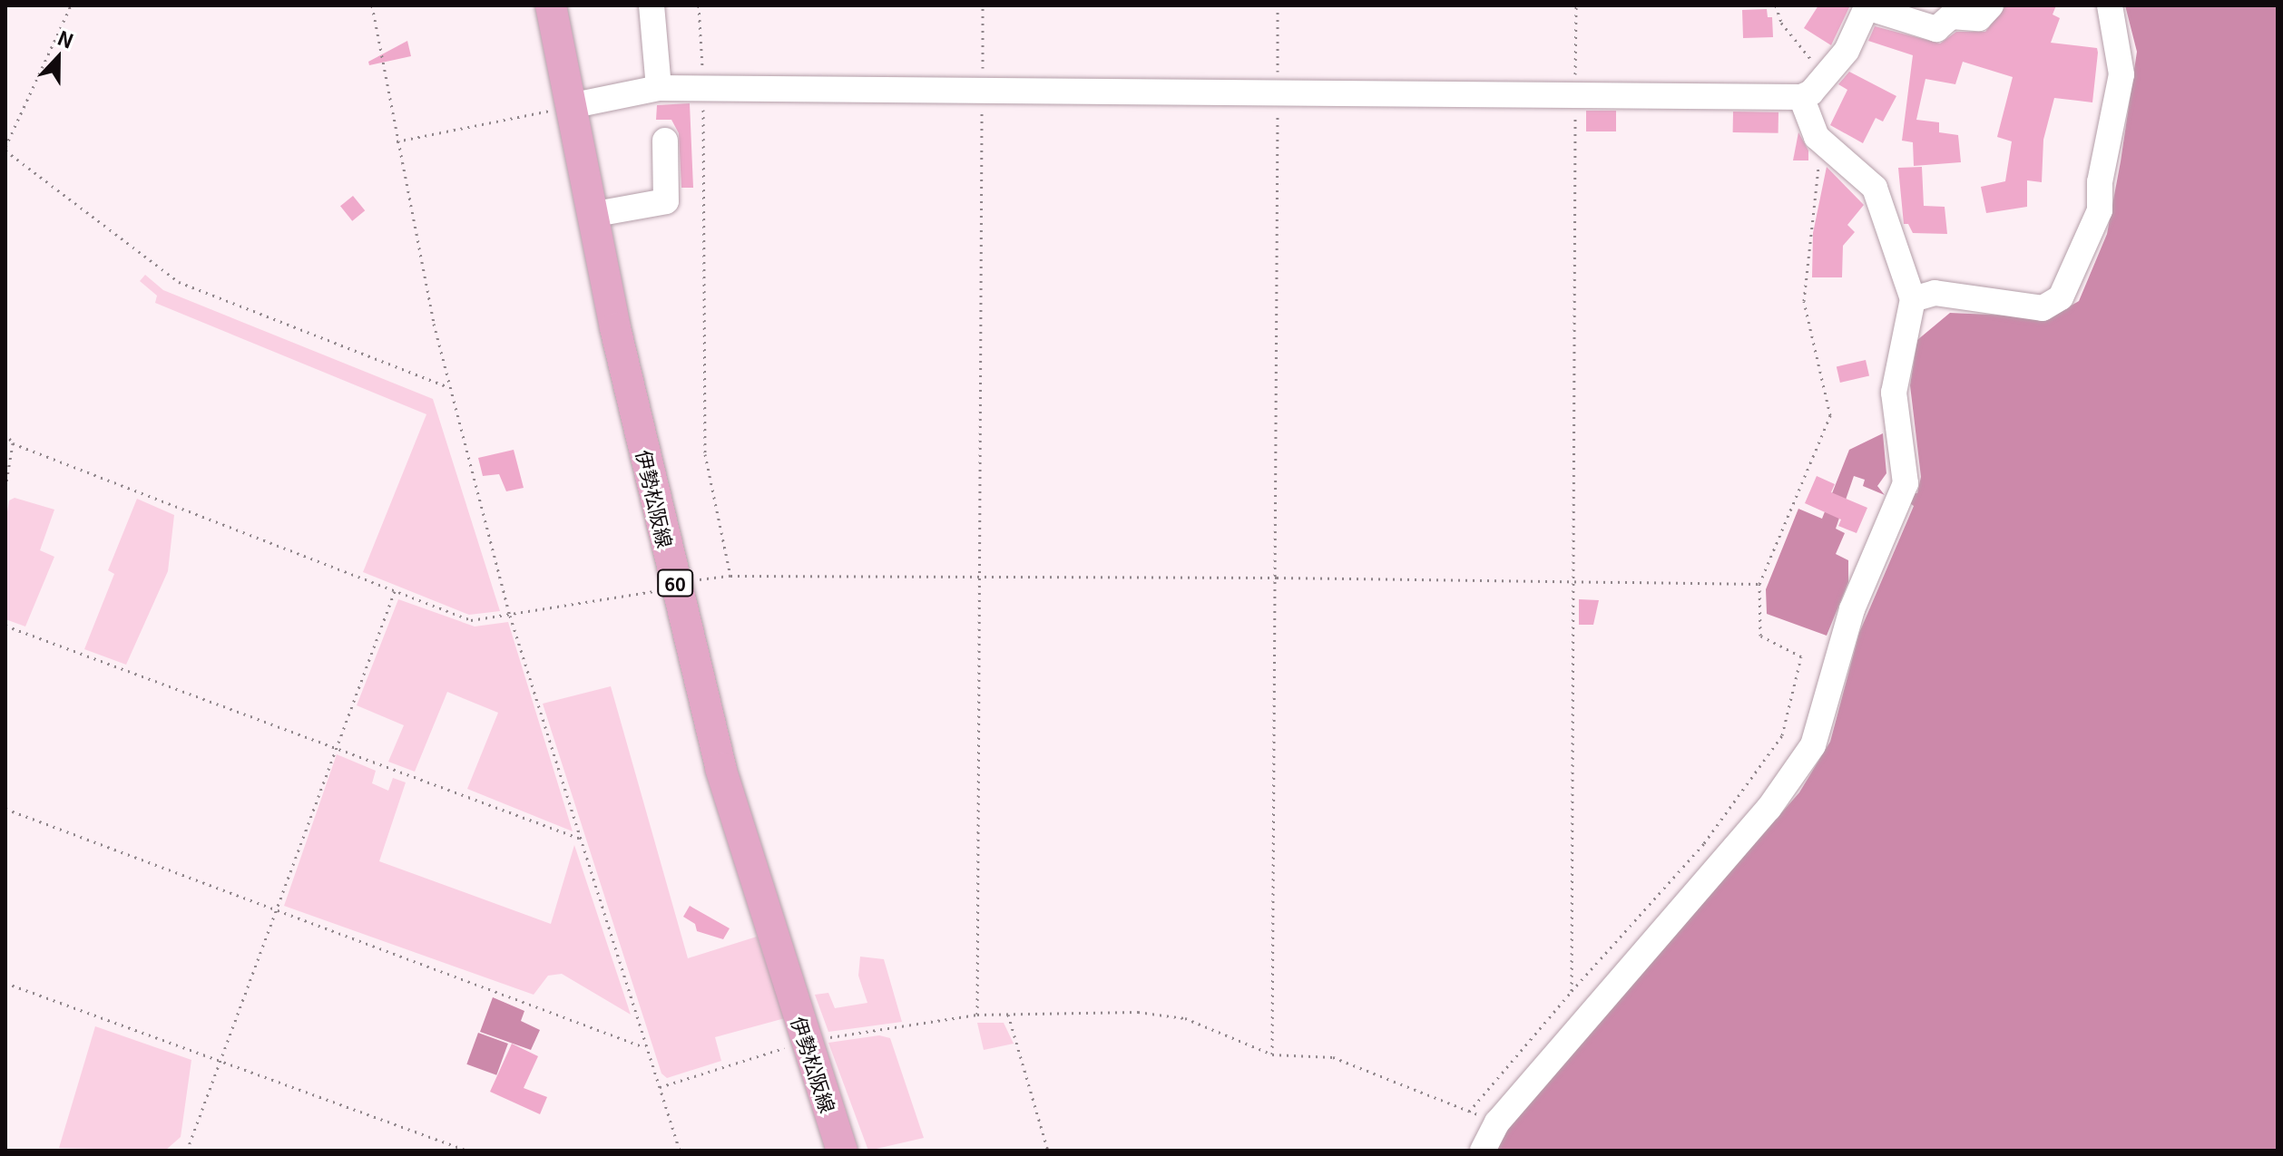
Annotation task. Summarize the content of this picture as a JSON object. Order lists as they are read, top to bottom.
{
  "streets": {
    "main road": ["伊勢松阪線", "60"]
  },
  "north": "top"
}
